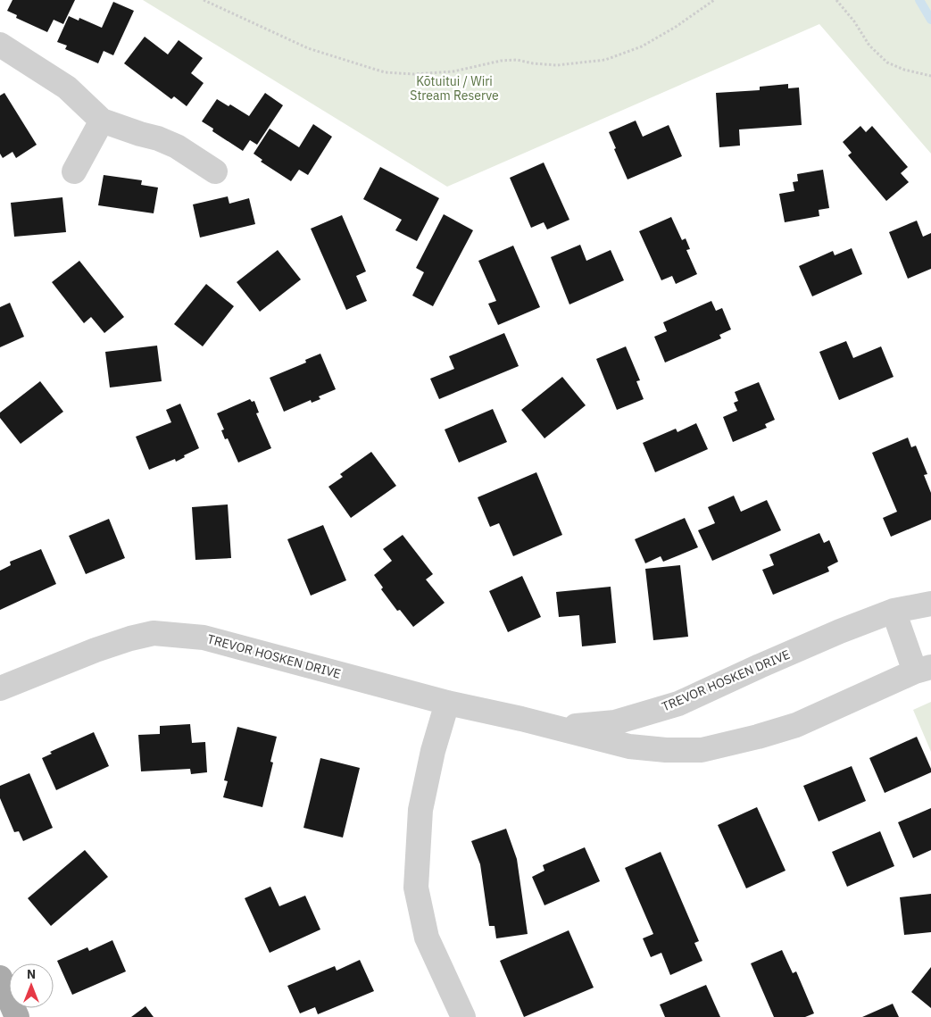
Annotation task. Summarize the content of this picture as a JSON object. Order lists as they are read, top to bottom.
{
  "streets": {
    "street": ["TREVOR HOSKEN DRIVE"]
  },
  "parks": ["Kōtuitui / Wiri Stream Reserve"],
  "north": "top"
}
